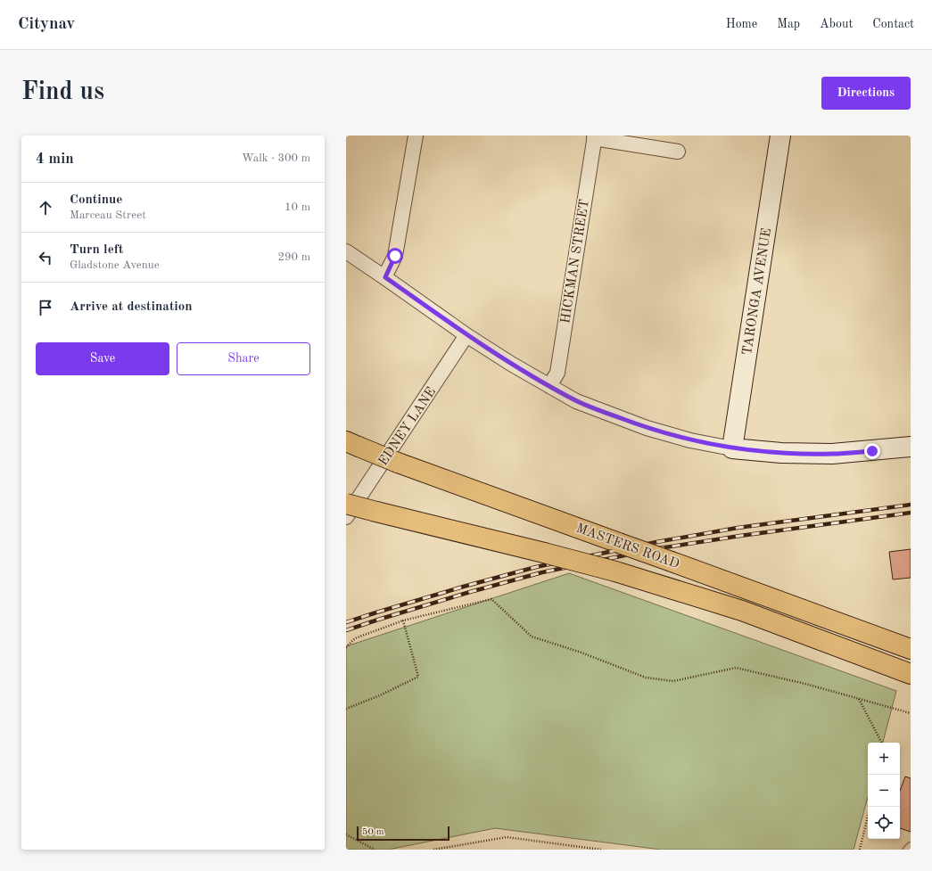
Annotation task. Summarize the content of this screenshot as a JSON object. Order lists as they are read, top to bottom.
{
  "streets": {
    "main road": ["TARONGA AVENUE", "MASTERS ROAD"],
    "street": ["HICKMAN STREET", "EDNEY LANE"]
  },
  "scale_bar": "50 m",
  "page": {
    "header": "Citynav",
    "nav": [
      "Home",
      "Map",
      "About",
      "Contact"
    ],
    "buttons": [
      "Directions",
      ["Save", "Share"]
    ],
    "title": "Find us",
    "heading": ["4 min", "Walk · 300 m"],
    "list": [
      ["Continue", "Marceau Street", "10 m"],
      ["Turn left", "Gladstone Avenue", "290 m"],
      "Arrive at destination"
    ],
    "map_buttons": ["+", "−"],
    "scale": "50 m"
  }
}
